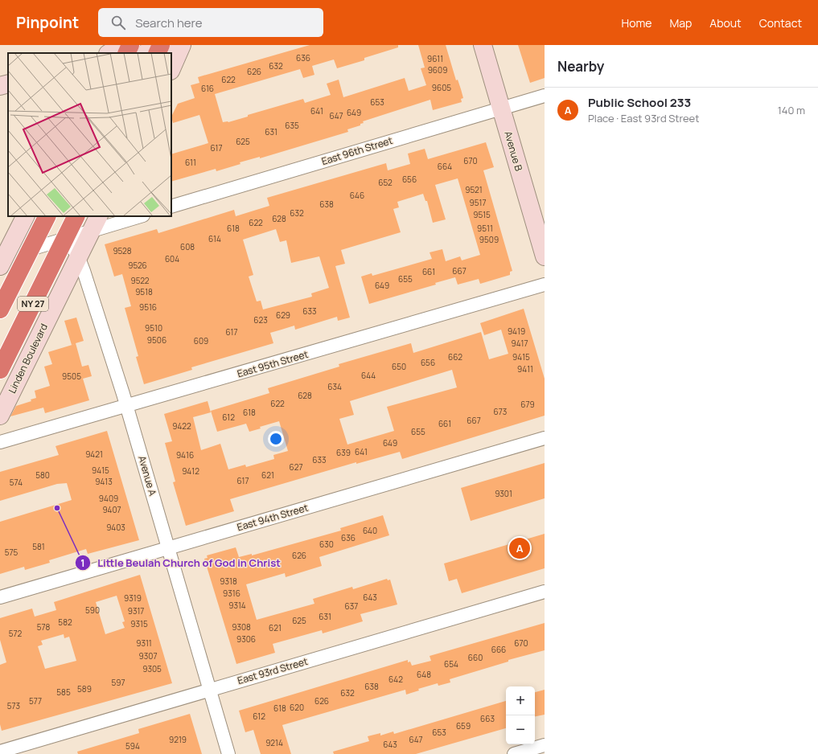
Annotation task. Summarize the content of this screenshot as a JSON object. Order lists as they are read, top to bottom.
{
  "streets": {
    "highway": ["NY 27", "Linden Boulevard"],
    "street": [
      "East 96th Street",
      "Avenue B",
      "East 95th Street",
      "Avenue A",
      "East 94th Street",
      "East 93rd Street"
    ]
  },
  "crossings": [
    ["East 96th Street", "Avenue B"],
    ["Linden Boulevard", "Avenue A"],
    ["East 95th Street", "Avenue A"],
    ["Avenue A", "East 94th Street"],
    ["Avenue A", "East 93rd Street"]
  ],
  "places": ["Little Beulah Church of God in Christ"],
  "house_numbers": [
    "636",
    "9611",
    "632",
    "9609",
    "626",
    "622",
    "9605",
    "616",
    "653",
    "641",
    "649",
    "647",
    "635",
    "631",
    "625",
    "617",
    "670",
    "611",
    "664",
    "656",
    "652",
    "9521",
    "646",
    "9517",
    "638",
    "632",
    "9515",
    "628",
    "622",
    "618",
    "9511",
    "614",
    "9509",
    "608",
    "9528",
    "604",
    "9526",
    "667",
    "661",
    "655",
    "9522",
    "649",
    "9518",
    "9516",
    "633",
    "629",
    "623",
    "9510",
    "9419",
    "617",
    "9506",
    "609",
    "9417",
    "662",
    "9415",
    "656",
    "650",
    "9411",
    "644",
    "9505",
    "634",
    "628",
    "622",
    "679",
    "673",
    "618",
    "612",
    "667",
    "661",
    "9422",
    "655",
    "649",
    "641",
    "639",
    "9421",
    "9416",
    "633",
    "627",
    "9415",
    "9412",
    "580",
    "621",
    "617",
    "9413",
    "574",
    "9301",
    "9409",
    "9407",
    "9403",
    "640",
    "636",
    "630",
    "581",
    "575",
    "626",
    "9318",
    "9316",
    "643",
    "9319",
    "9314",
    "637",
    "590",
    "9317",
    "631",
    "625",
    "582",
    "9315",
    "578",
    "9308",
    "621",
    "572",
    "9306",
    "9311",
    "670",
    "666",
    "9307",
    "660",
    "654",
    "9305",
    "648",
    "642",
    "597",
    "638",
    "589",
    "585",
    "632",
    "577",
    "626",
    "573",
    "620",
    "618",
    "612",
    "663",
    "659",
    "653",
    "9219",
    "647",
    "9214",
    "643",
    "594"
  ],
  "page": {
    "header": "Pinpoint",
    "search": "Search here",
    "nav": [
      "Home",
      "Map",
      "About",
      "Contact"
    ],
    "heading": "Nearby",
    "list": [
      {
        "mark": "A",
        "name": "Public School 233",
        "note": "Place · East 93rd Street",
        "value": "140 m"
      }
    ],
    "pins": "A",
    "map_buttons": ["+", "−"]
  }
}
